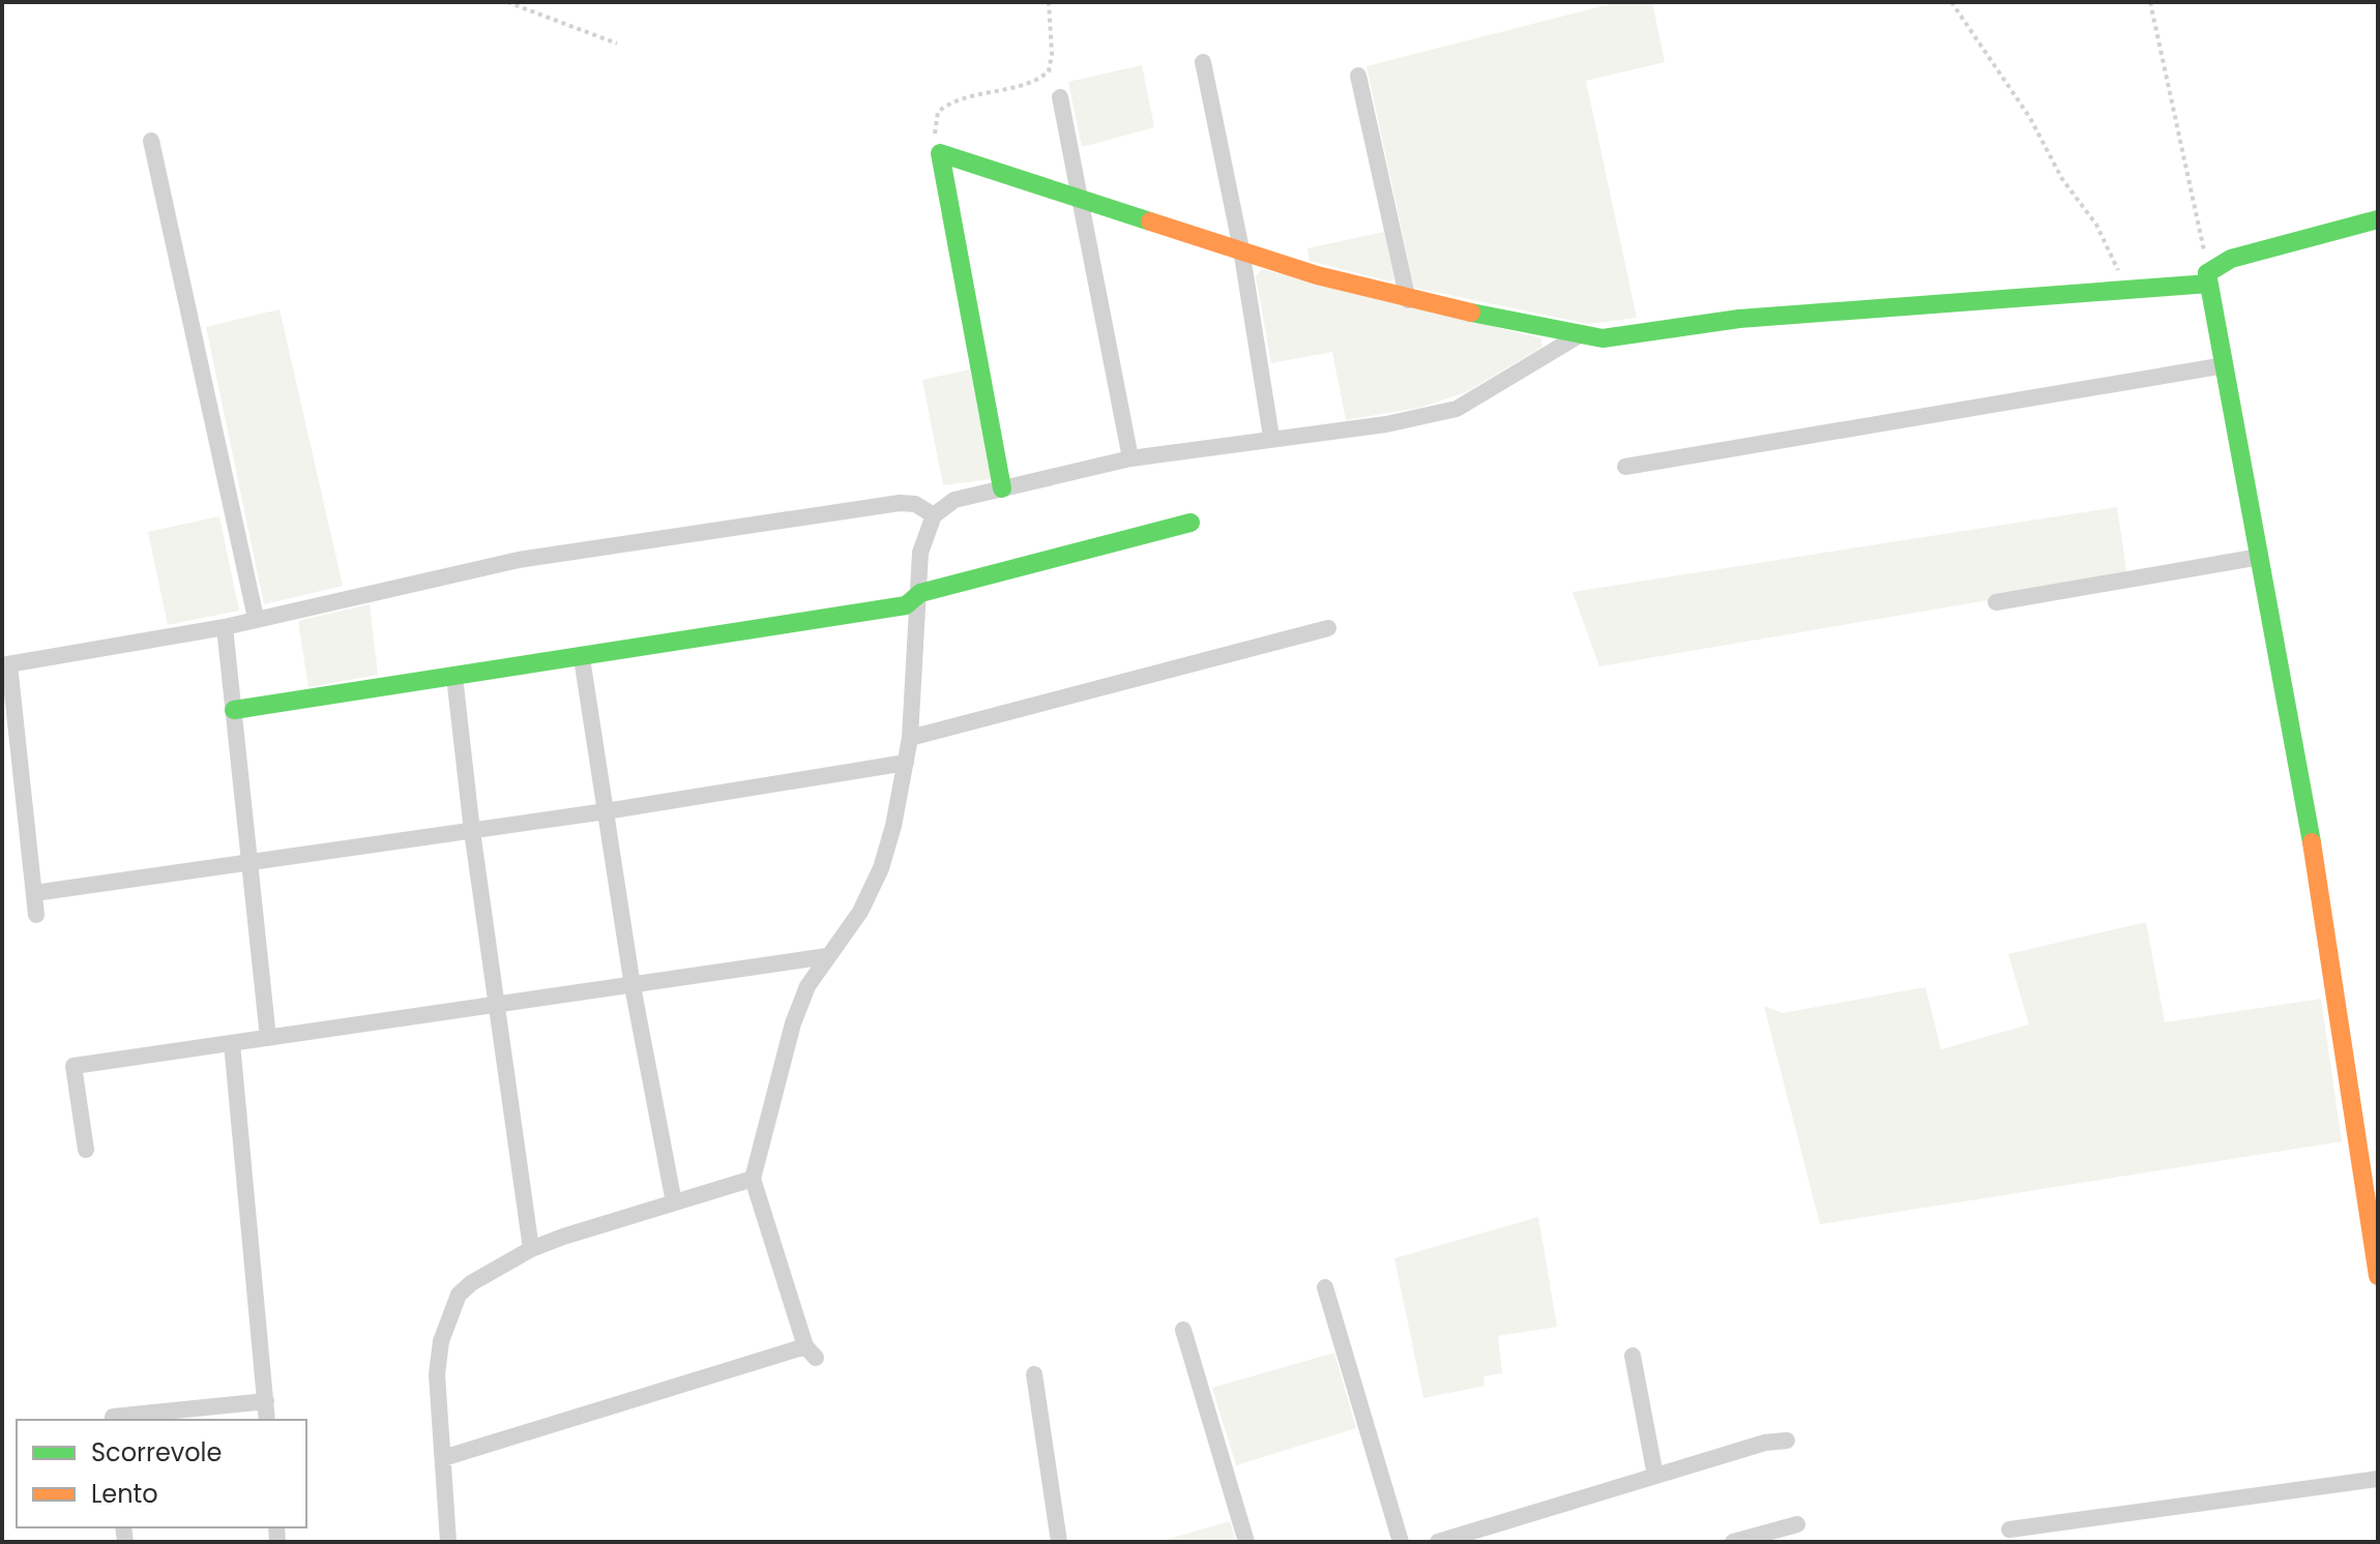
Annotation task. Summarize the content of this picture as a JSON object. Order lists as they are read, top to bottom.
{
  "legend": ["Scorrevole", "Lento"]
}
